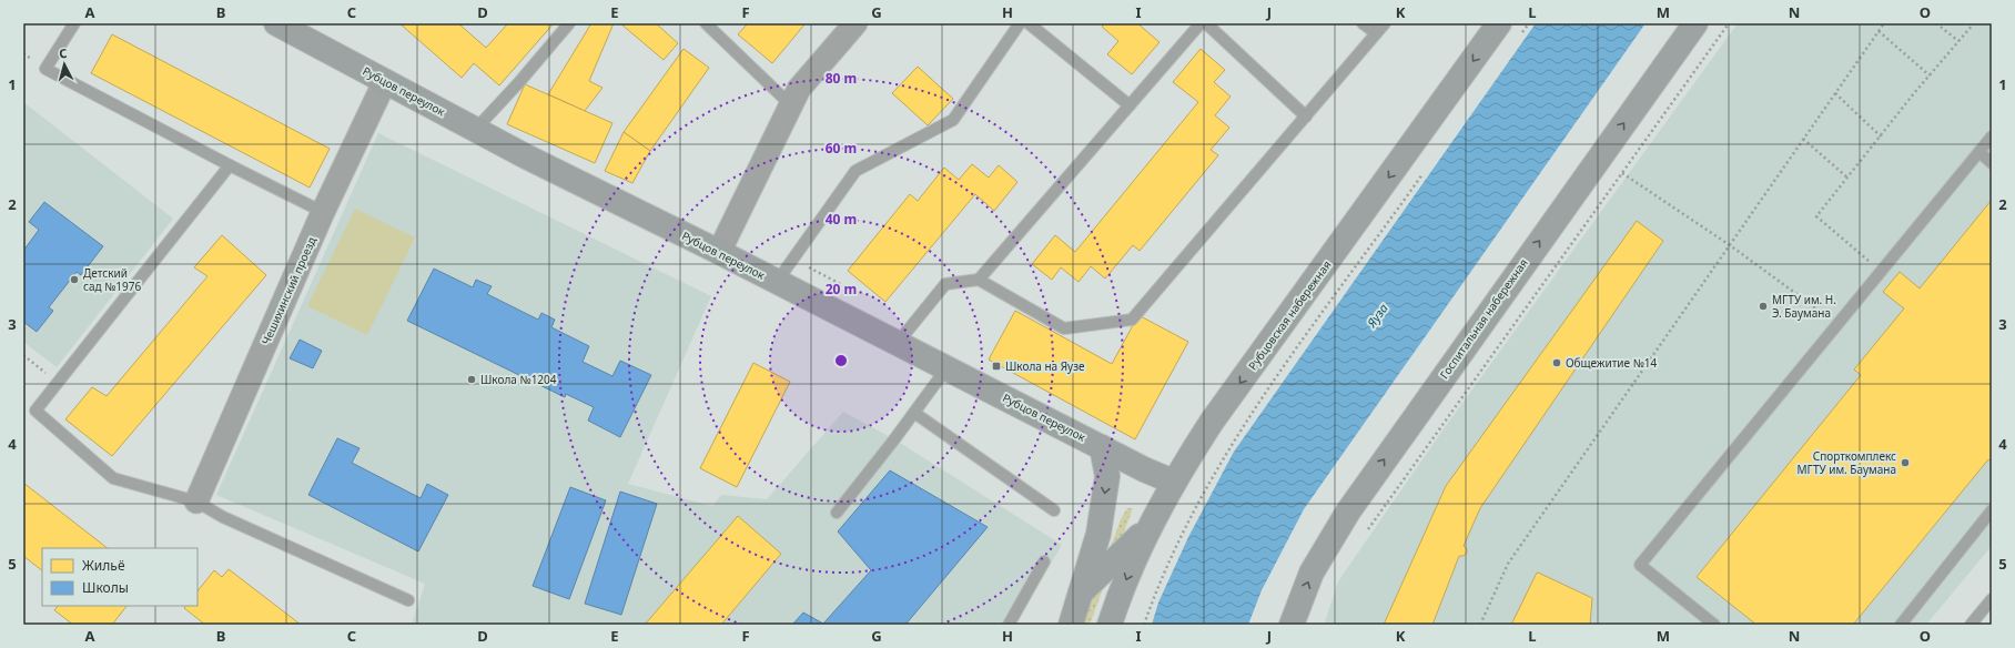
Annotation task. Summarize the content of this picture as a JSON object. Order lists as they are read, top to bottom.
{
  "streets": {
    "main road": ["Рубцов переулок", "Рубцовская набережная", "Госпитальная набережная"],
    "street": ["Чешихинский проезд"]
  },
  "crossings": [
    ["Рубцов переулок", "Чешихинский проезд"],
    ["Рубцов переулок", "Рубцовская набережная"]
  ],
  "one_way": ["Рубцовская набережная", "Госпитальная набережная"],
  "water": ["Яуза"],
  "places": {
    "other": [
      "Детский сад №1976",
      "МГТУ им. Н. Э. Баумана",
      "Общежитие №14",
      "Школа №1204",
      "Спорткомплекс МГТУ им. Баумана"
    ],
    "transit": ["Школа на Яузе"]
  },
  "legend": ["Жильё", "Школы"],
  "north": "top",
  "grid": {
    "columns": [
      "A",
      "B",
      "C",
      "D",
      "E",
      "F",
      "G",
      "H",
      "I",
      "J",
      "K",
      "L",
      "M",
      "N",
      "O"
    ],
    "rows": [
      "1",
      "2",
      "3",
      "4",
      "5"
    ]
  },
  "rings": [
    "80 m",
    "60 m",
    "40 m",
    "20 m"
  ]
}
